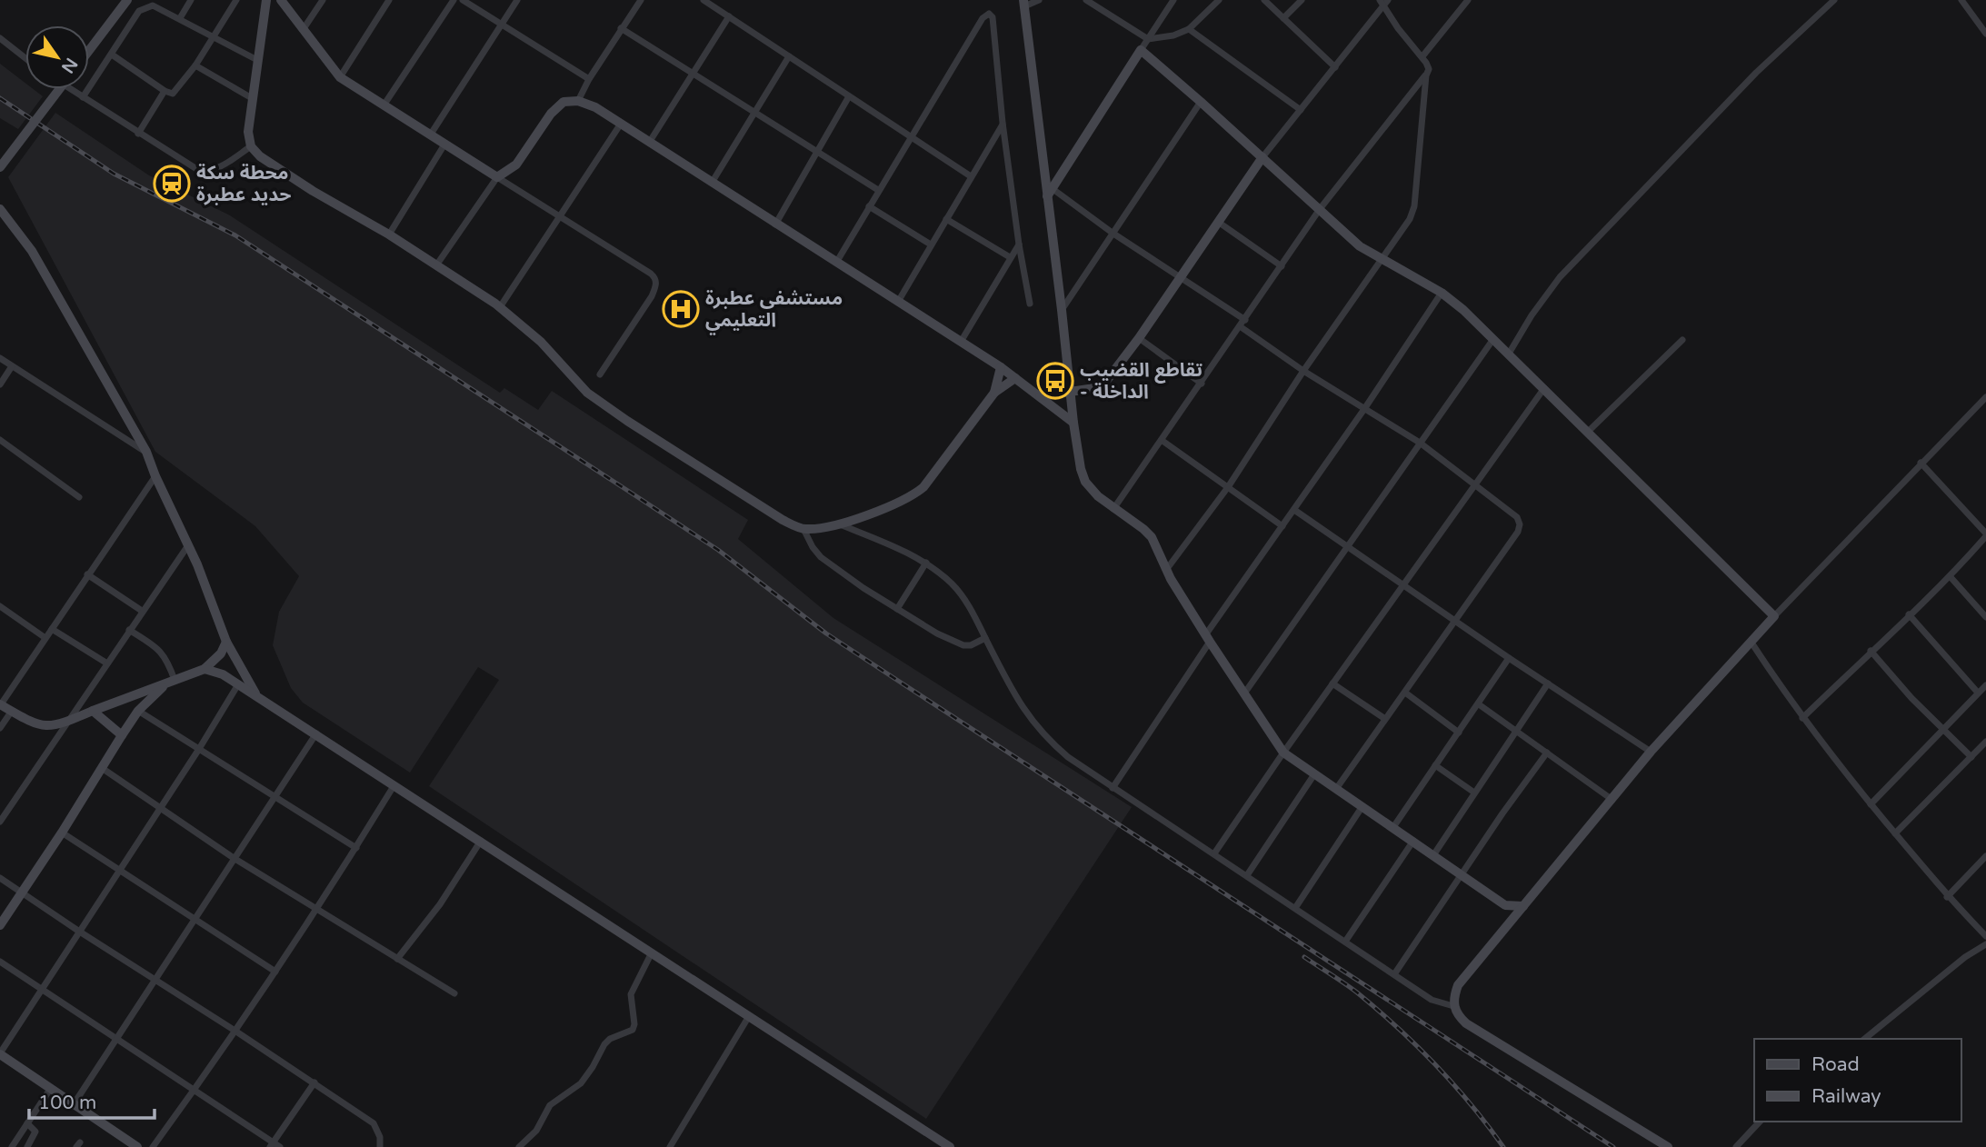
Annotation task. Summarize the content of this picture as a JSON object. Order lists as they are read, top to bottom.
{
  "places": {
    "station": ["محطة سكة حديد عطبرة"],
    "hospital": ["مستشفى عطبرة التعليمي"],
    "bus stop": ["تقاطع القضيب - الداخلة"]
  },
  "legend": ["Road", "Railway"],
  "scale_bar": "100 m",
  "north": "bottom right"
}
